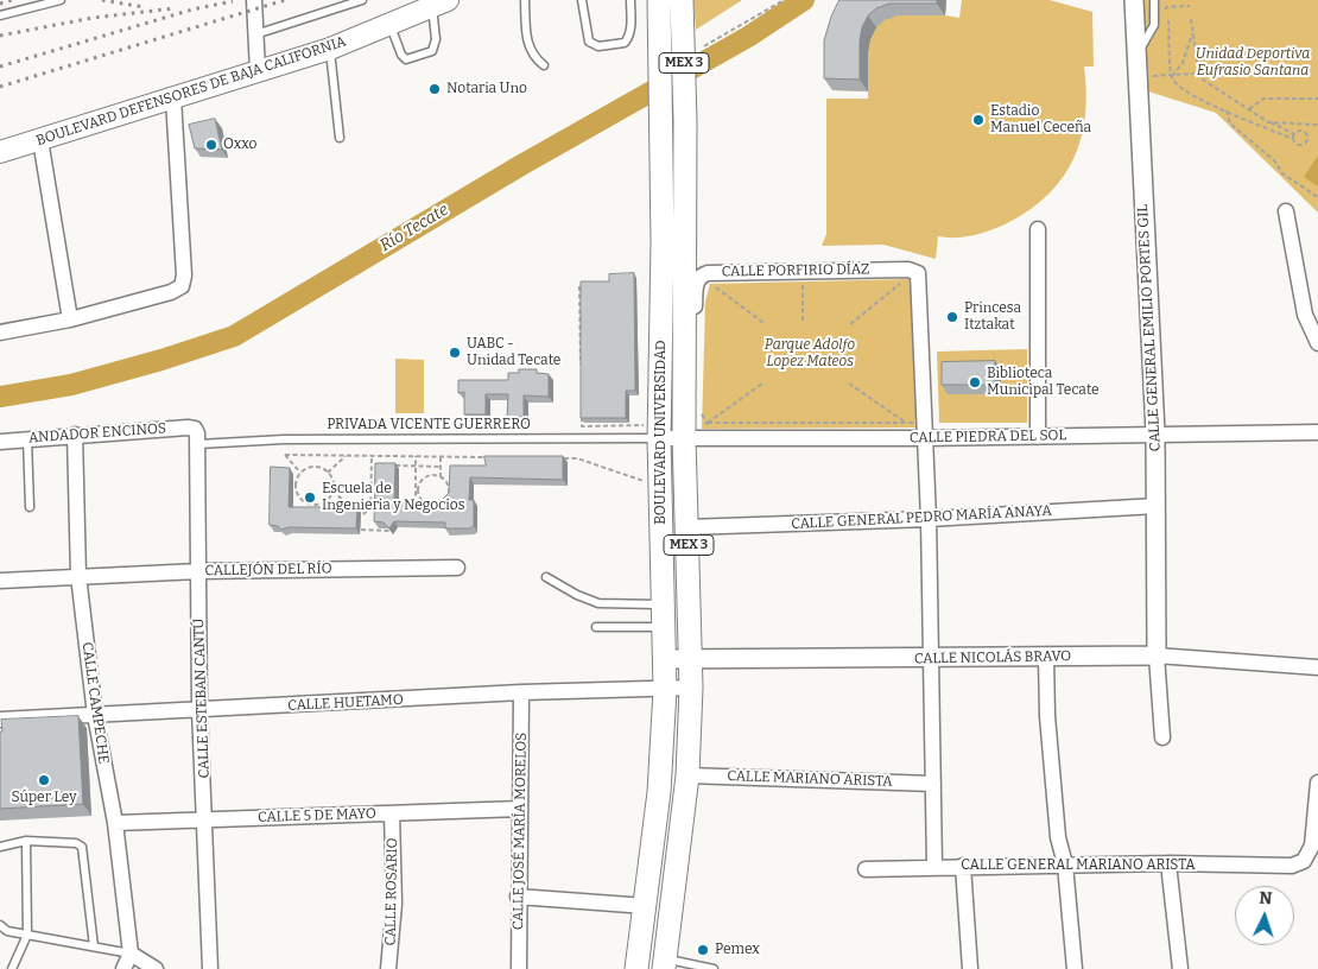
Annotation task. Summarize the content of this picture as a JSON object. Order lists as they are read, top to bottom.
{
  "streets": {
    "main road": ["MEX 3", "BOULEVARD DEFENSORES DE BAJA CALIFORNIA", "BOULEVARD UNIVERSIDAD"],
    "street": [
      "CALLE PORFIRIO DÍAZ",
      "CALLE GENERAL EMILIO PORTES GIL",
      "ANDADOR ENCINOS",
      "CALLE PIEDRA DEL SOL",
      "CALLE GENERAL PEDRO MARÍA ANAYA",
      "CALLEJÓN DEL RÍO",
      "CALLE NICOLÁS BRAVO",
      "CALLE ESTEBAN CANTÚ",
      "CALLE CAMPECHE",
      "CALLE HUETAMO",
      "CALLE MARIANO ARISTA",
      "CALLE 5 DE MAYO",
      "CALLE JOSÉ MARÍA MORELOS",
      "CALLE GENERAL MARIANO ARISTA",
      "CALLE ROSARIO"
    ],
    "lane": ["PRIVADA VICENTE GUERRERO"]
  },
  "crossings": [
    ["CALLE PORFIRIO DÍAZ", "BOULEVARD UNIVERSIDAD"],
    ["CALLE GENERAL EMILIO PORTES GIL", "CALLE PIEDRA DEL SOL"],
    ["CALLE GENERAL EMILIO PORTES GIL", "CALLE GENERAL PEDRO MARÍA ANAYA"],
    ["CALLE GENERAL EMILIO PORTES GIL", "CALLE NICOLÁS BRAVO"],
    ["PRIVADA VICENTE GUERRERO", "BOULEVARD UNIVERSIDAD"],
    ["PRIVADA VICENTE GUERRERO", "CALLE PIEDRA DEL SOL"],
    ["PRIVADA VICENTE GUERRERO", "CALLE ESTEBAN CANTÚ"],
    ["BOULEVARD UNIVERSIDAD", "CALLE PIEDRA DEL SOL"],
    ["BOULEVARD UNIVERSIDAD", "CALLE GENERAL PEDRO MARÍA ANAYA"],
    ["BOULEVARD UNIVERSIDAD", "CALLE NICOLÁS BRAVO"],
    ["BOULEVARD UNIVERSIDAD", "CALLE HUETAMO"],
    ["BOULEVARD UNIVERSIDAD", "CALLE MARIANO ARISTA"],
    ["ANDADOR ENCINOS", "CALLE ESTEBAN CANTÚ"],
    ["ANDADOR ENCINOS", "CALLE CAMPECHE"],
    ["CALLEJÓN DEL RÍO", "CALLE ESTEBAN CANTÚ"],
    ["CALLEJÓN DEL RÍO", "CALLE CAMPECHE"],
    ["CALLE ESTEBAN CANTÚ", "CALLE HUETAMO"],
    ["CALLE ESTEBAN CANTÚ", "CALLE 5 DE MAYO"],
    ["CALLE CAMPECHE", "CALLE HUETAMO"],
    ["CALLE CAMPECHE", "CALLE 5 DE MAYO"],
    ["CALLE HUETAMO", "CALLE JOSÉ MARÍA MORELOS"],
    ["CALLE 5 DE MAYO", "CALLE JOSÉ MARÍA MORELOS"],
    ["CALLE 5 DE MAYO", "CALLE ROSARIO"]
  ],
  "water": ["Río Tecate"],
  "parks": ["Unidad Deportiva Eufrasio Santana", "Parque Adolfo Lopez Mateos"],
  "places": [
    "Notaria Uno",
    "Estadio Manuel Ceceña",
    "Oxxo",
    "Princesa Itztakat",
    "UABC - Unidad Tecate",
    "Biblioteca Municipal Tecate",
    "Escuela de Ingenieria y Negocios",
    "Súper Ley",
    "Pemex"
  ],
  "north": "top"
}
